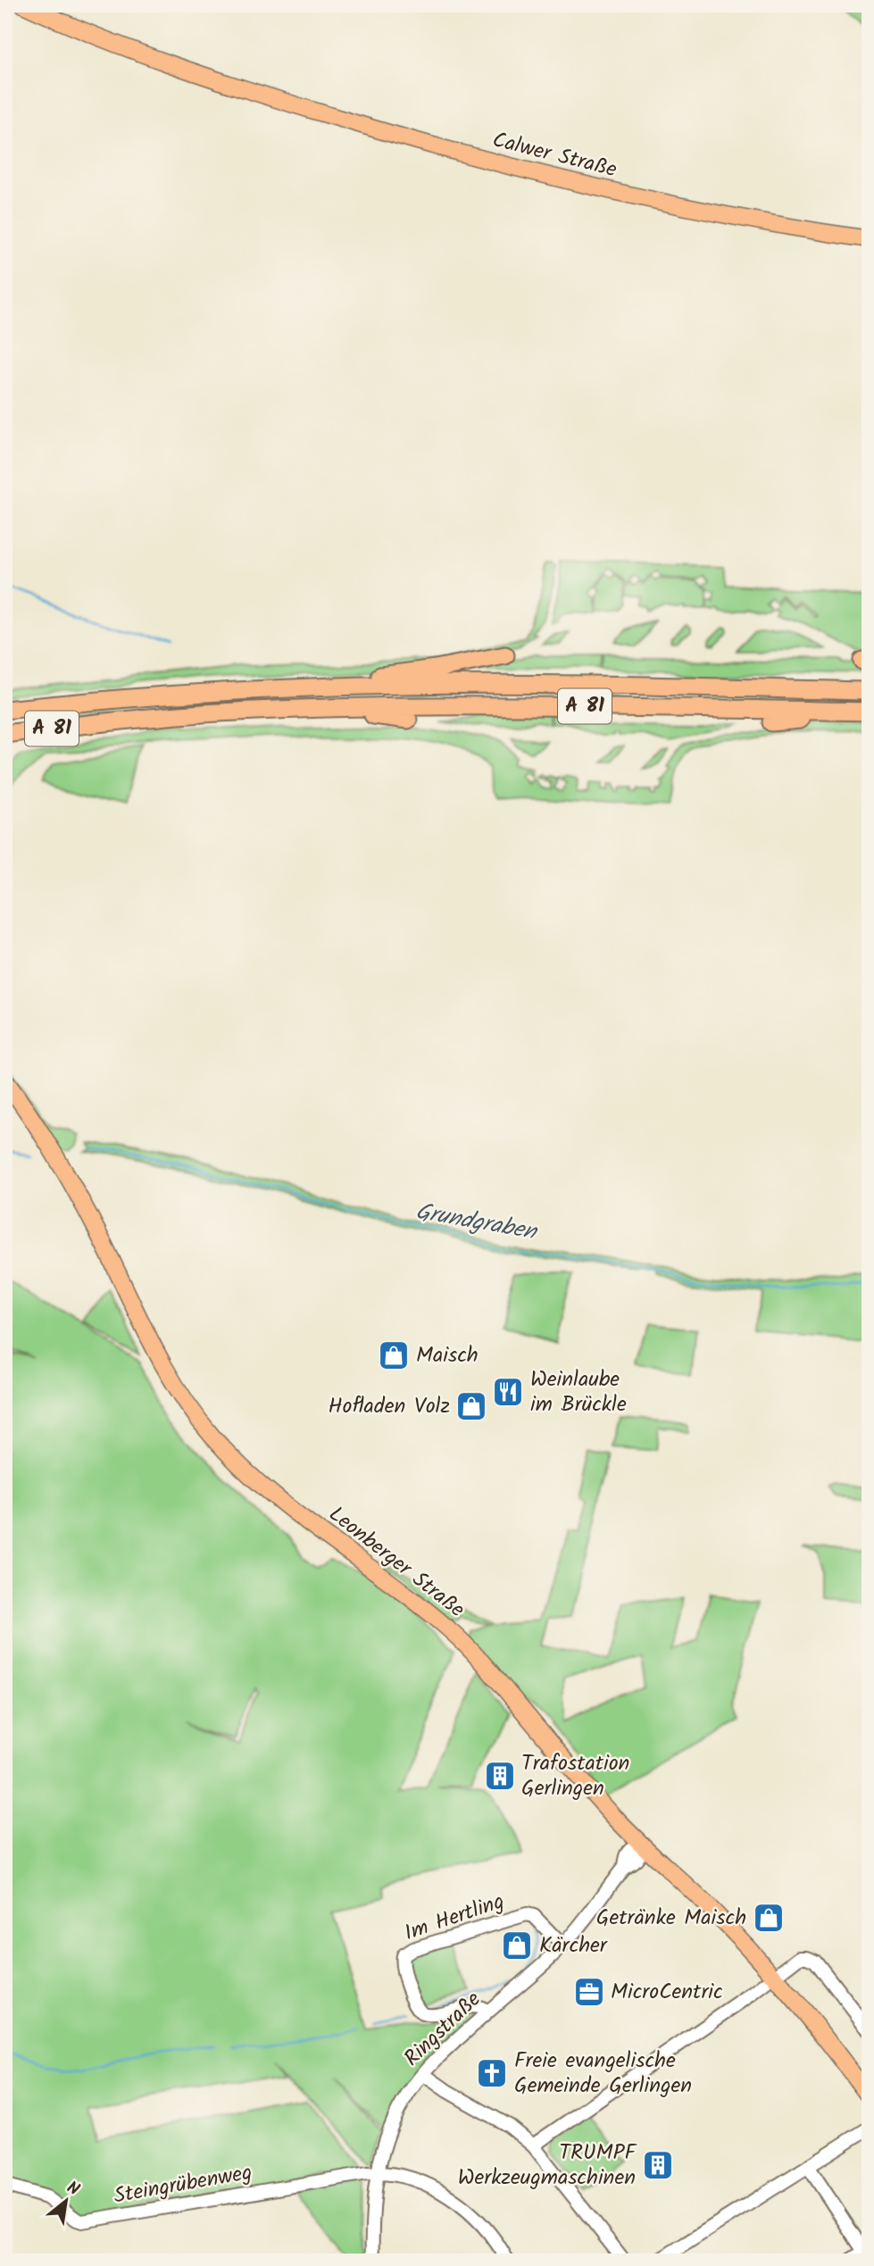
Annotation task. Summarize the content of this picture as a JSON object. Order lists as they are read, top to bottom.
{
  "streets": {
    "highway": ["A 81"],
    "main road": ["Calwer Straße", "Leonberger Straße"],
    "street": ["Im Hertling", "Ringstraße", "Steingrübenweg"]
  },
  "crossings": [
    ["Leonberger Straße", "Ringstraße"],
    ["Im Hertling", "Ringstraße"],
    ["Ringstraße", "Steingrübenweg"]
  ],
  "water": ["Grundgraben"],
  "places": {
    "shop": [
      "Maisch",
      "Hofladen Volz",
      "Getränke Maisch",
      "Kärcher"
    ],
    "restaurant": ["Weinlaube im Brückle"],
    "building": ["Trafostation Gerlingen", "TRUMPF Werkzeugmaschinen"],
    "office": ["MicroCentric"],
    "church": ["Freie evangelische Gemeinde Gerlingen"]
  },
  "north": "top right"
}
